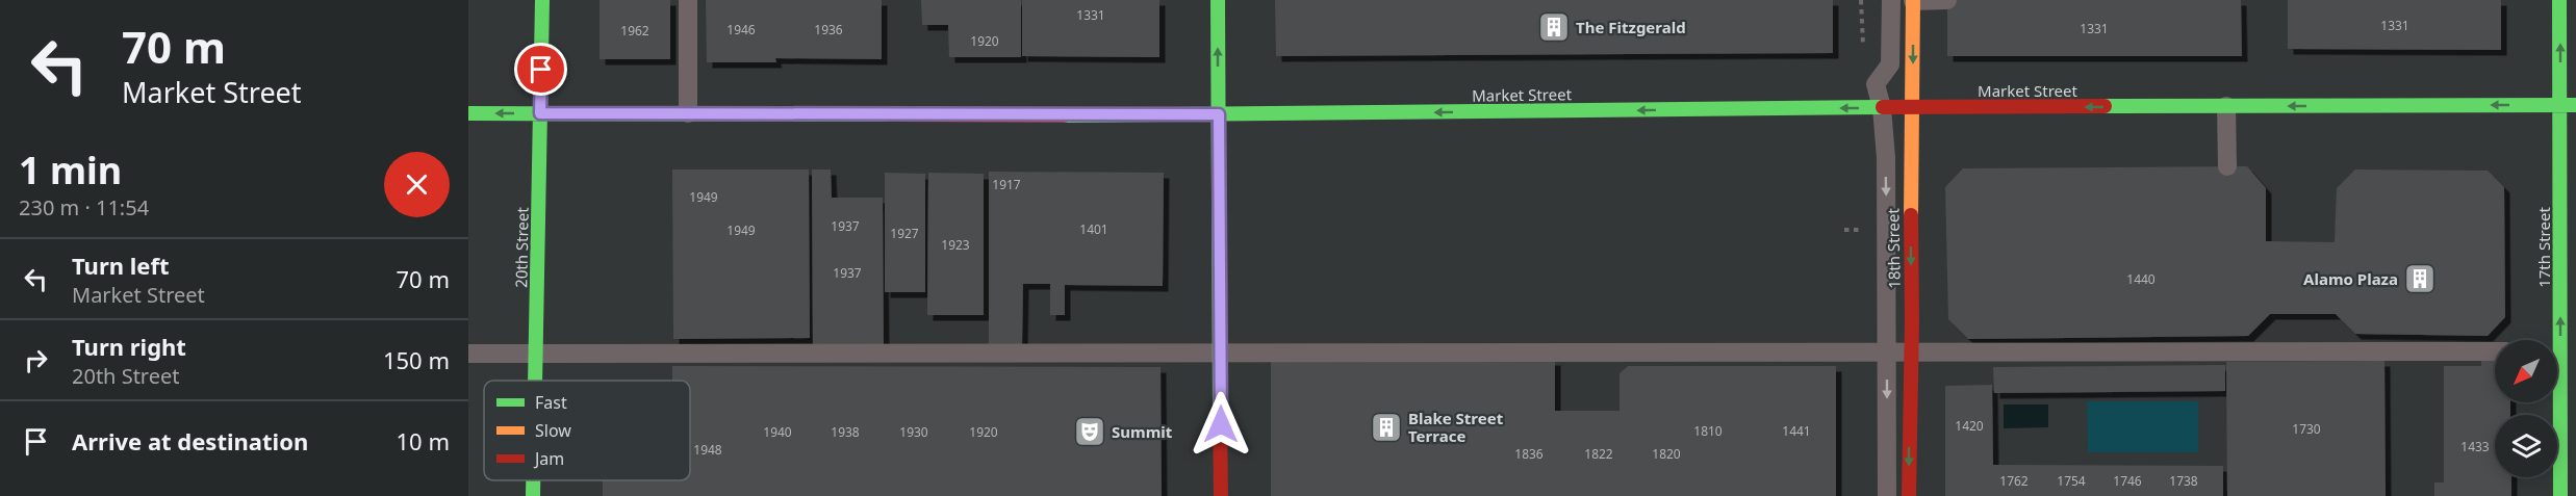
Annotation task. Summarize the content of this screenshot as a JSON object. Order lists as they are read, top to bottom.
{
  "streets": {
    "main road": [
      "Market Street",
      "20th Street",
      "17th Street",
      "18th Street"
    ]
  },
  "crossings": [
    ["Market Street", "20th Street"],
    ["Market Street", "17th Street"],
    ["Market Street", "18th Street"]
  ],
  "one_way": ["Market Street", "17th Street", "18th Street"],
  "places": {
    "building": ["The Fitzgerald", "Alamo Plaza", "Blake Street Terrace"],
    "theatre": ["Summit"]
  },
  "house_numbers": [
    "1331",
    "1331",
    "1331",
    "1946",
    "1936",
    "1962",
    "1920",
    "1917",
    "1949",
    "1937",
    "1401",
    "1949",
    "1927",
    "1923",
    "1937",
    "1440",
    "1420",
    "1730",
    "1810",
    "1441",
    "1940",
    "1938",
    "1930",
    "1920",
    "1433",
    "1948",
    "1836",
    "1822",
    "1820",
    "1762",
    "1754",
    "1746",
    "1738"
  ],
  "legend": ["Fast", "Slow", "Jam"],
  "north": "bottom left",
  "page": {
    "turn": ["70 m", "Market Street"],
    "heading": ["1 min", "230 m · 11:54"],
    "list": [
      {
        "name": "Turn left",
        "note": "Market Street",
        "value": "70 m"
      },
      {
        "name": "Turn right",
        "note": "20th Street",
        "value": "150 m"
      },
      {
        "name": "Arrive at destination",
        "value": "10 m"
      }
    ]
  }
}
